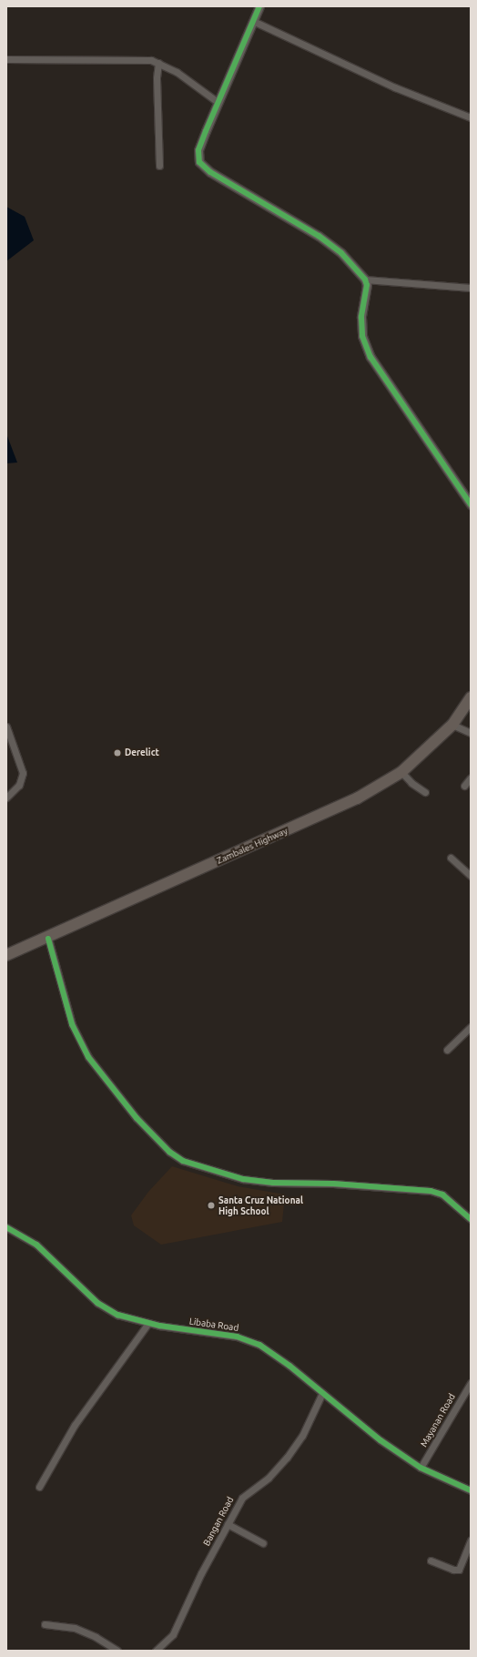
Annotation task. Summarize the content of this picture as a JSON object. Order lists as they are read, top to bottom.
{
  "streets": {
    "main road": ["Zambales Highway"],
    "street": ["Libaba Road", "Mayanan Road", "Bangan Road"]
  },
  "crossings": [
    ["Libaba Road", "Mayanan Road"],
    ["Libaba Road", "Bangan Road"]
  ],
  "places": ["Derelict", "Santa Cruz National High School"]
}
